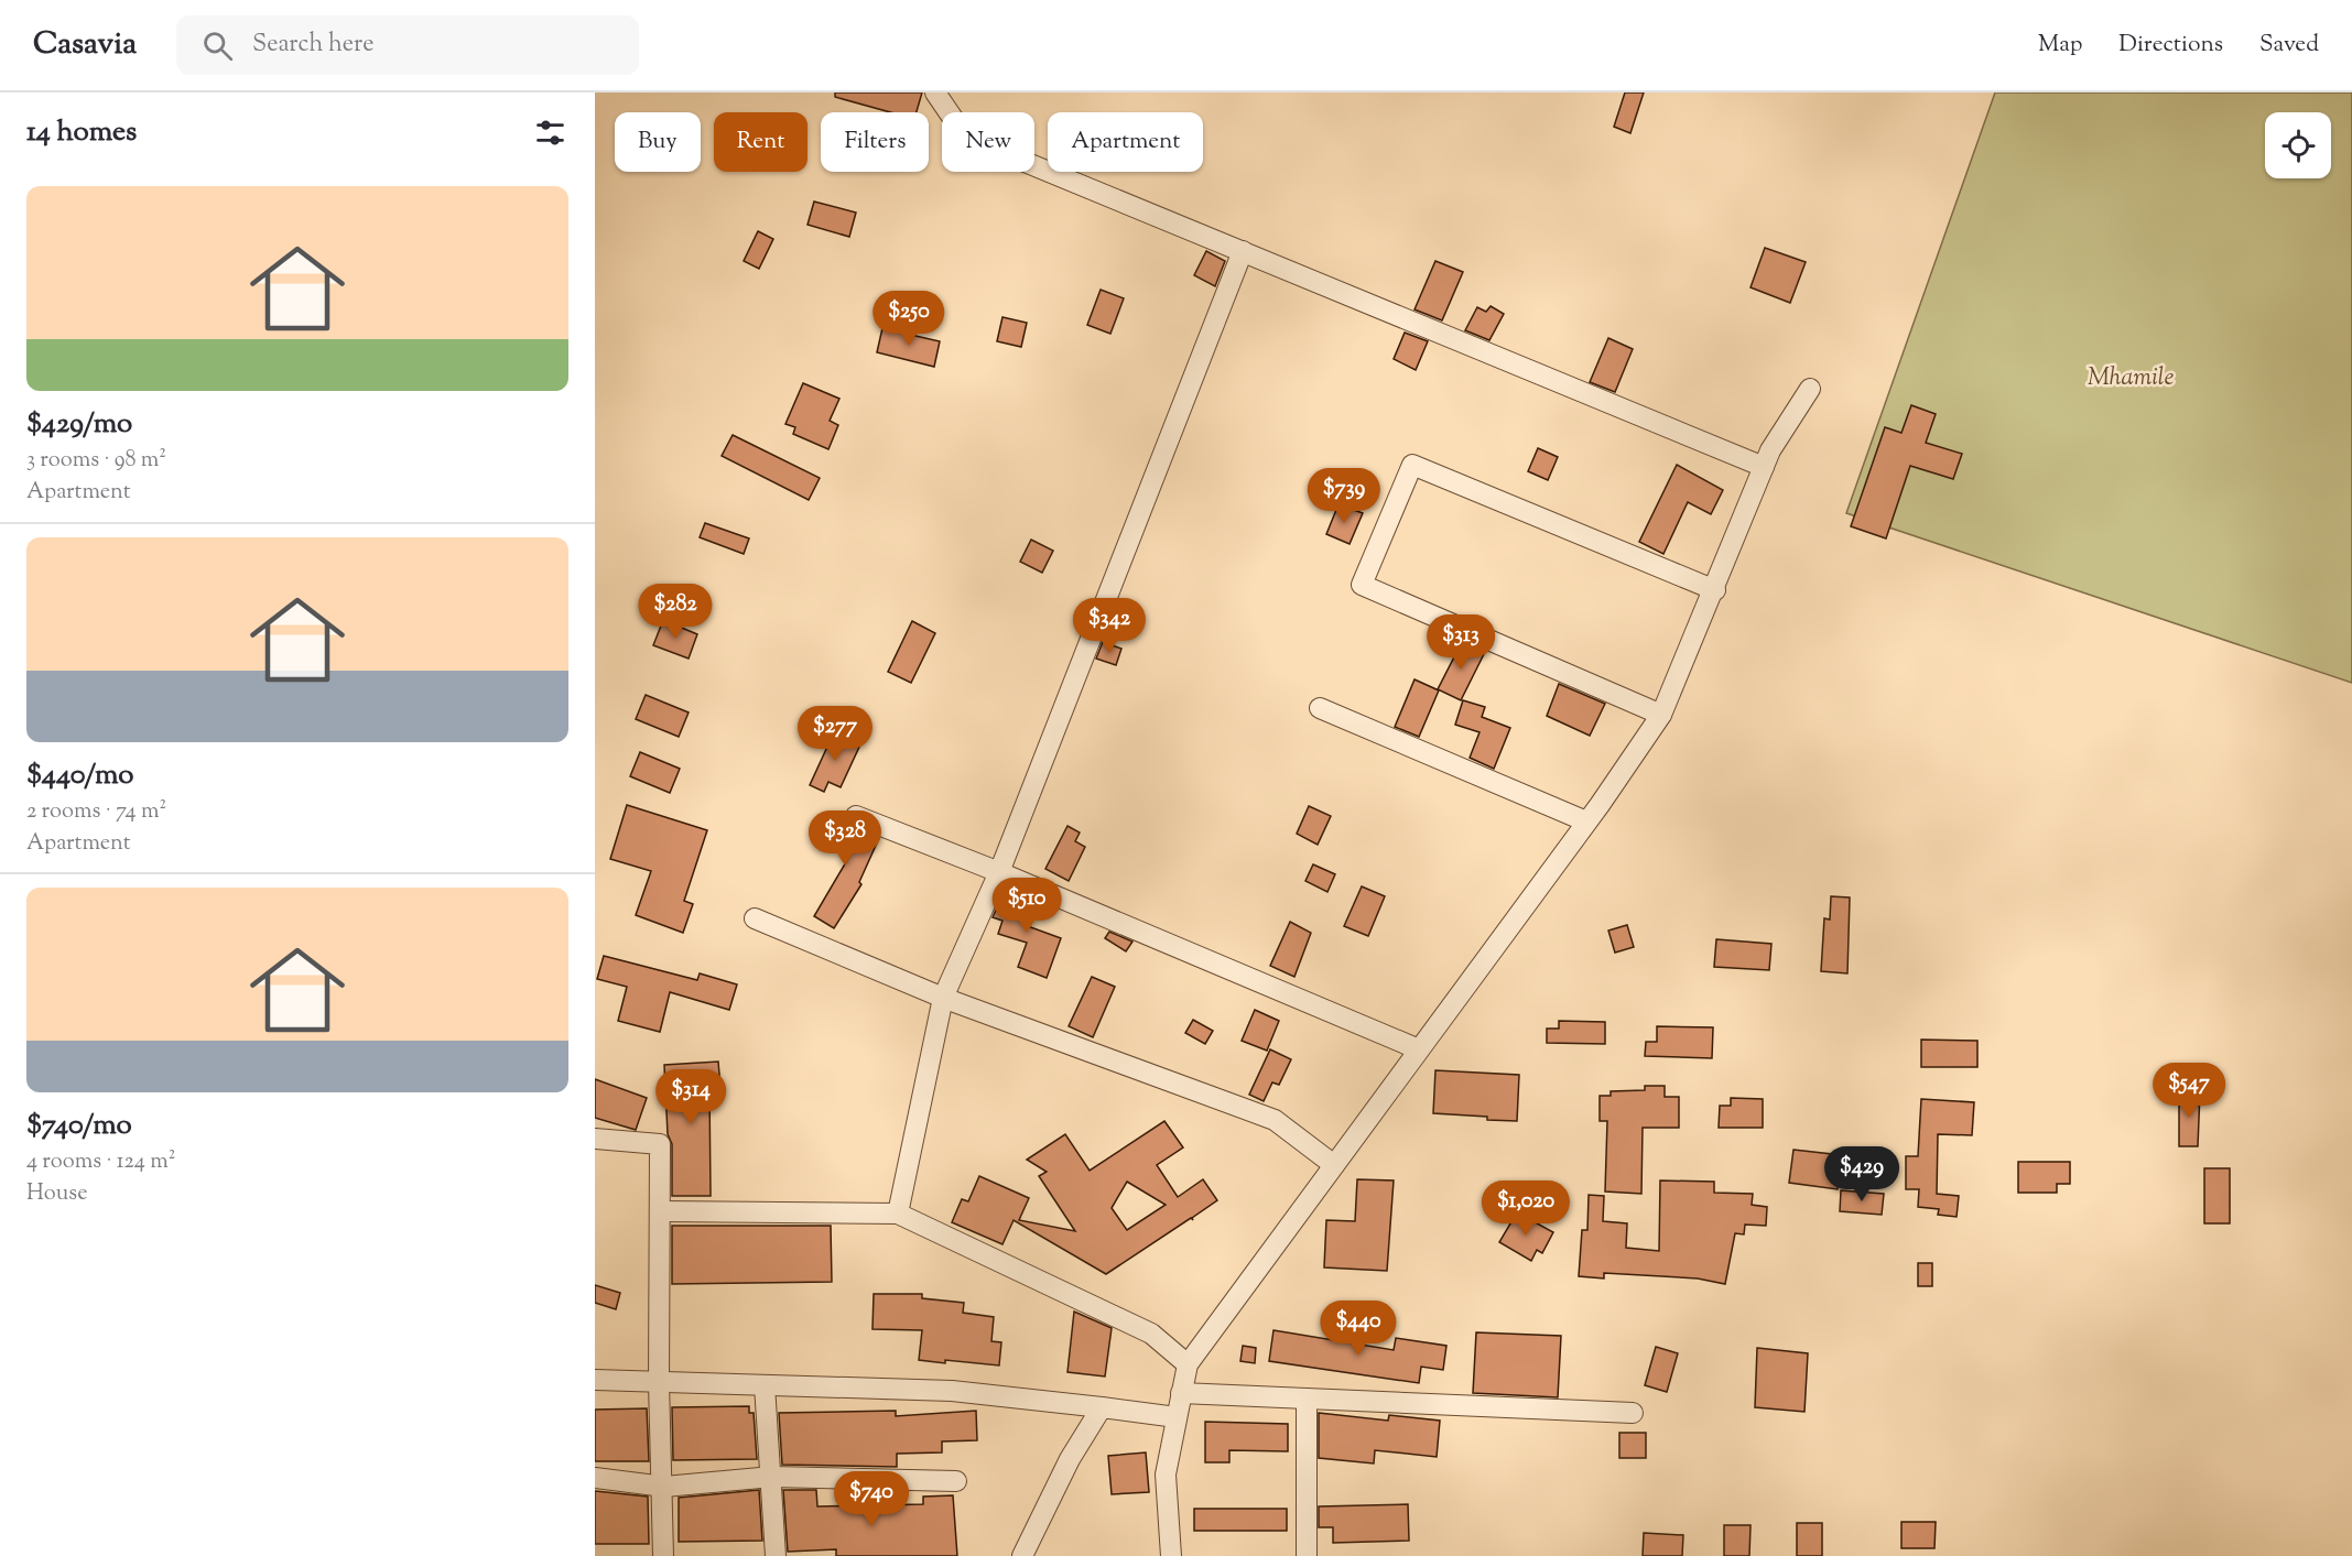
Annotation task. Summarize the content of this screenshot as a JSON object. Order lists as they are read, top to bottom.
{
  "parks": ["Mhamile"],
  "page": {
    "header": "Casavia",
    "search": "Search here",
    "nav": ["Map", "Directions", "Saved"],
    "heading": "14 homes",
    "chip": [
      "Buy",
      "Rent",
      "Filters",
      "New",
      "Apartment"
    ],
    "list": [
      {
        "name": "$429/mo",
        "note": "3 rooms · 98 m² · Apartment"
      },
      {
        "name": "$440/mo",
        "note": "2 rooms · 74 m² · Apartment"
      },
      {
        "name": "$740/mo",
        "note": "4 rooms · 124 m² · House"
      }
    ],
    "price": [
      "$250",
      "$739",
      "$282",
      "$342",
      "$313",
      "$277",
      "$328",
      "$510",
      "$547",
      "$314",
      "$429",
      "$1,020",
      "$440",
      "$740"
    ]
  }
}
